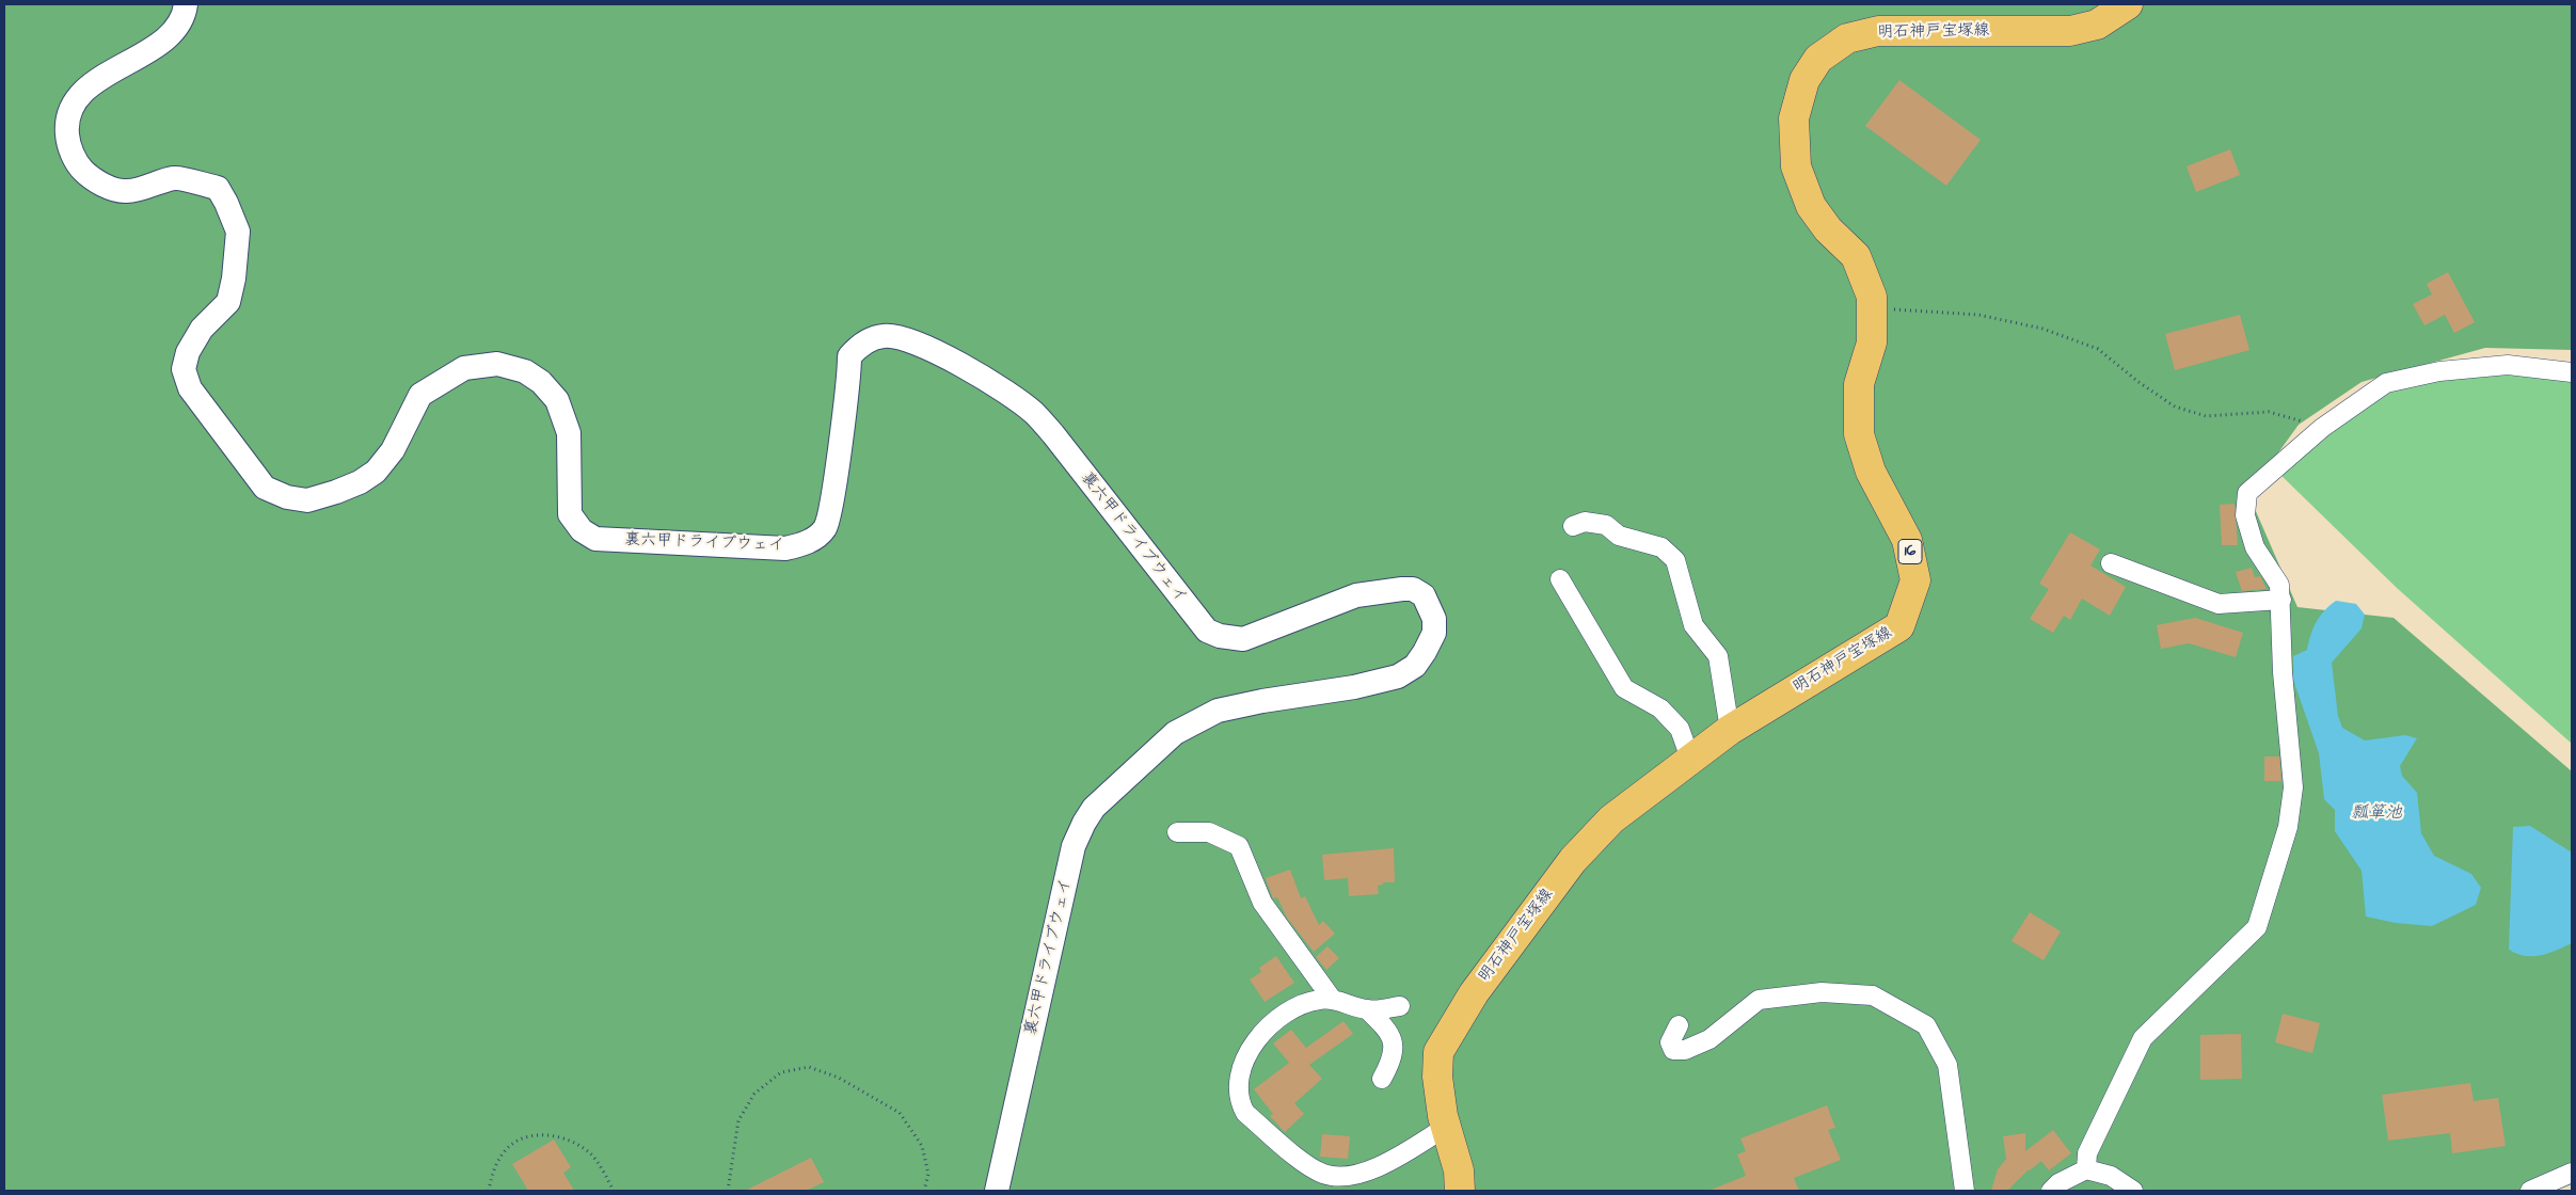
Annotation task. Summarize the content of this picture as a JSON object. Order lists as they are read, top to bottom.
{
  "streets": {
    "main road": ["明石神戸宝塚線", "16"],
    "street": ["裏六甲ドライブウェイ"]
  },
  "water": ["瓢箪池"]
}
